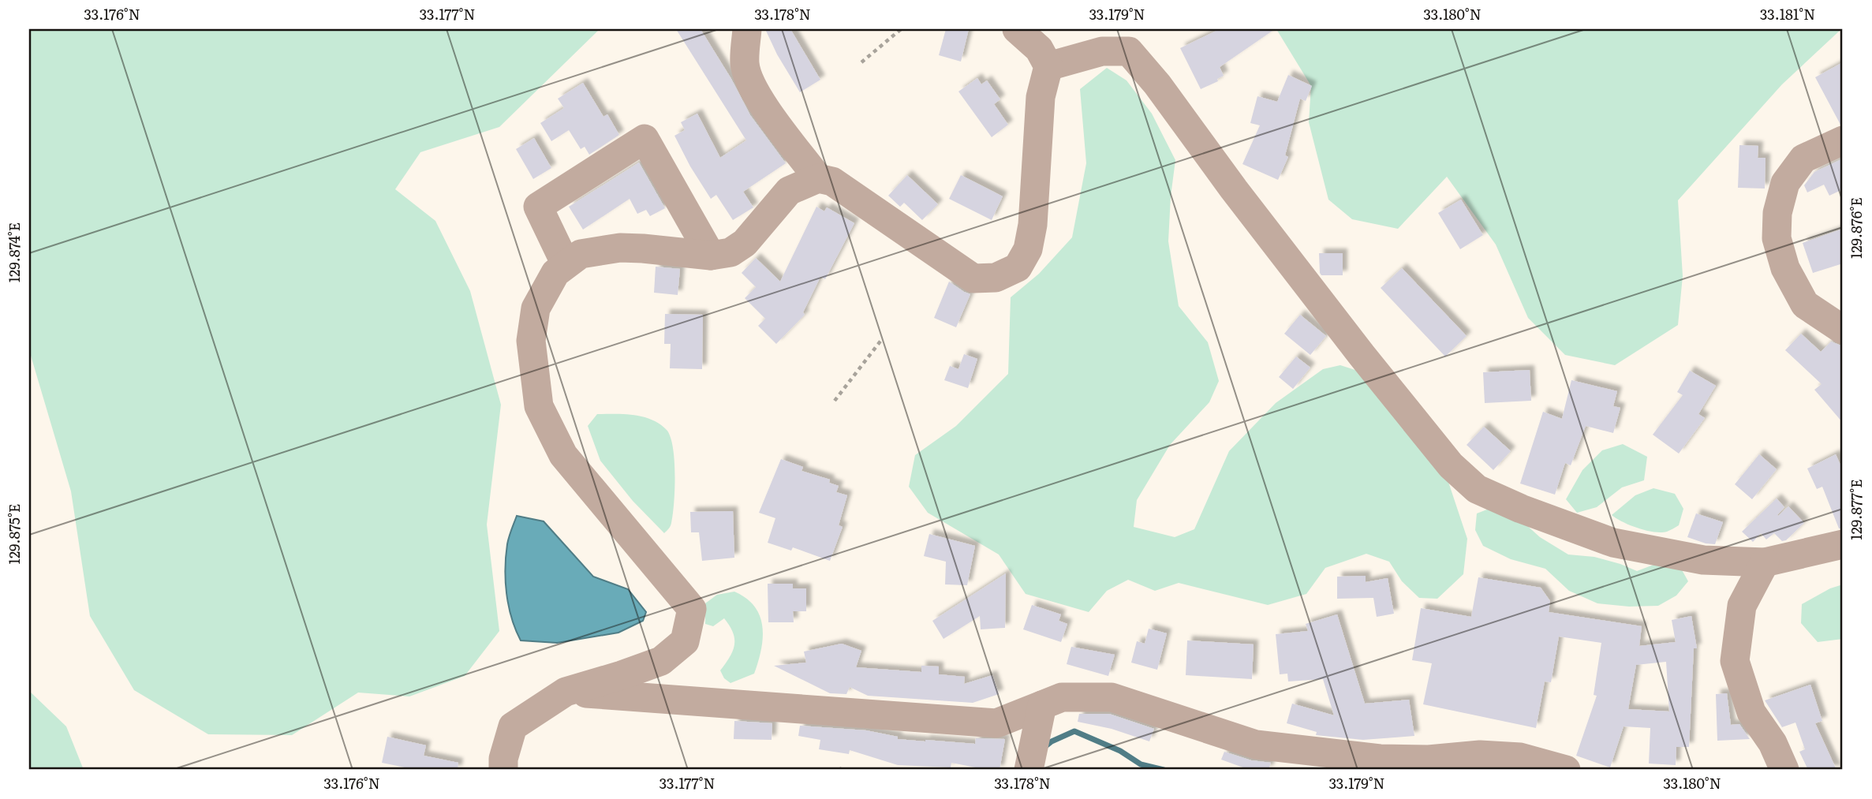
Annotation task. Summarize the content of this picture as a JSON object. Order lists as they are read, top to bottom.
{
  "coordinates": [
    "33.176°N",
    "33.177°N",
    "33.178°N",
    "33.179°N",
    "33.180°N",
    "33.181°N",
    "129.876°E",
    "129.874°E",
    "129.877°E",
    "129.875°E"
  ]
}
